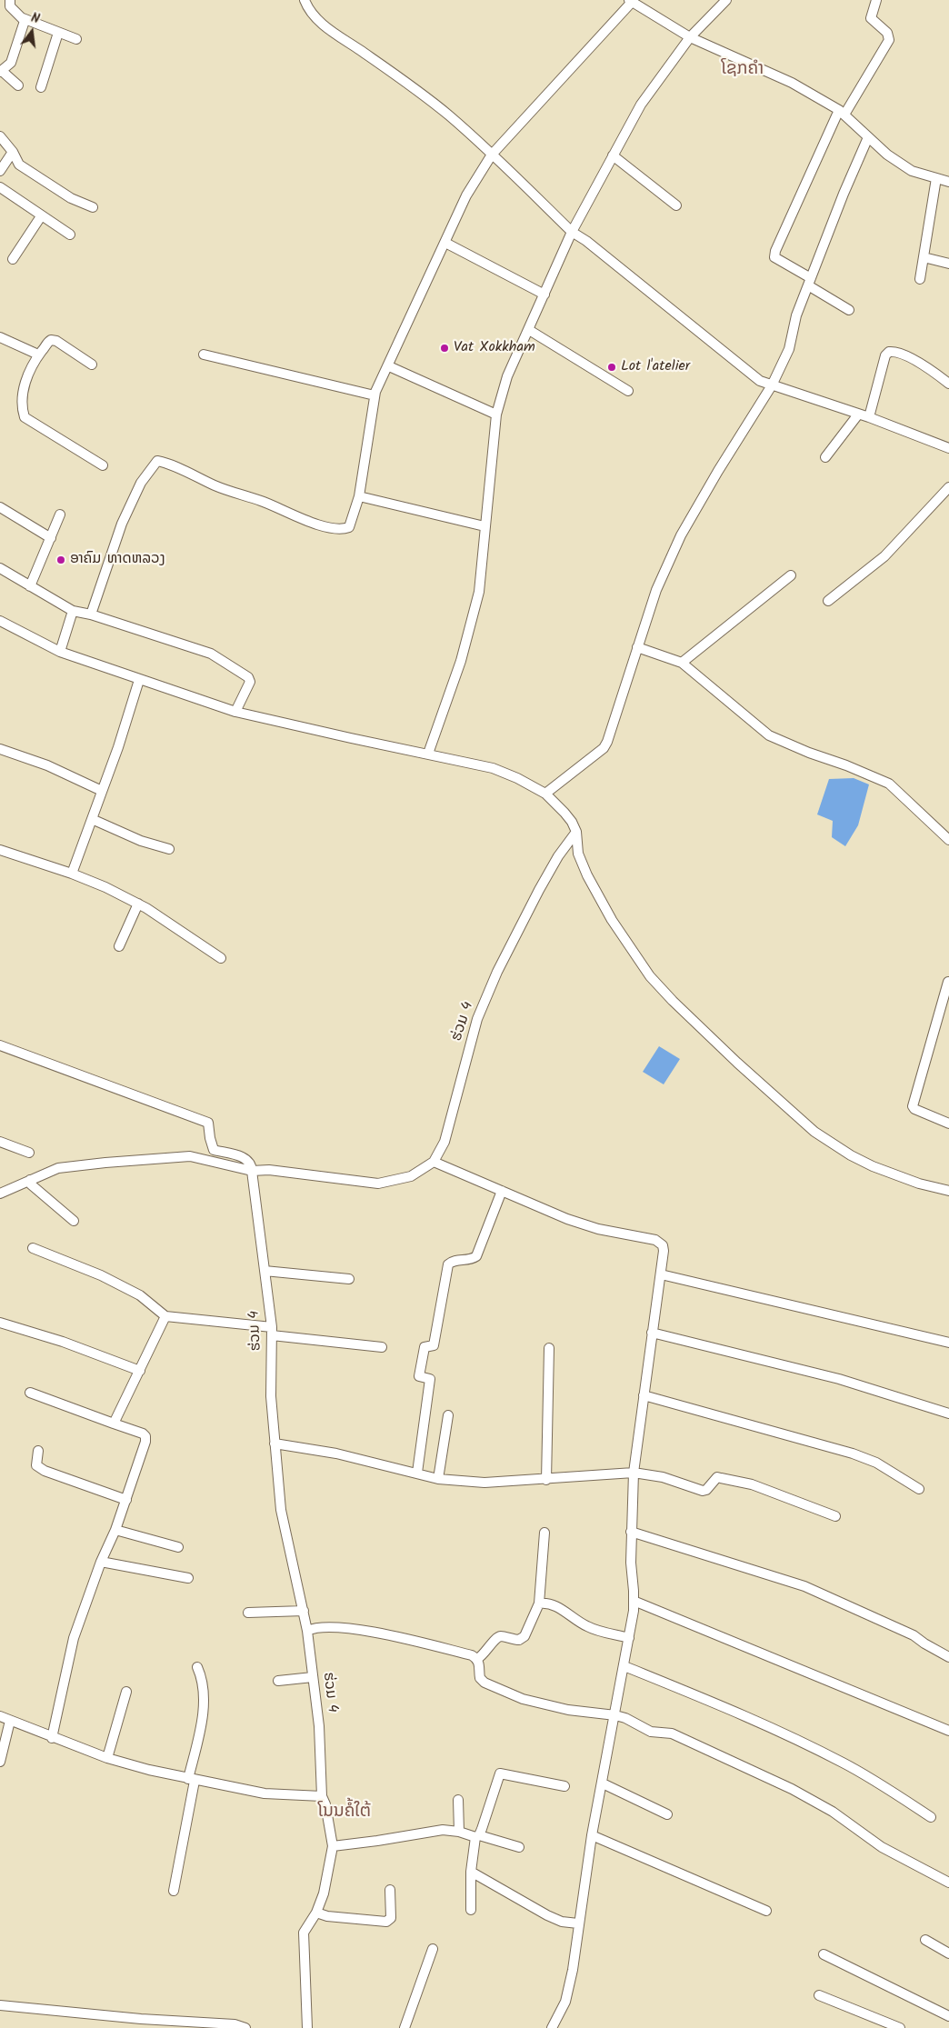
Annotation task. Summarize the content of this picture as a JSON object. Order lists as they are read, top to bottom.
{
  "streets": {
    "street": ["ຮ່ວມ 4"]
  },
  "districts": ["ໂຊກຄຳ", "ໂນນຄໍ້ໃຕ້"],
  "places": ["Vat Xokkham", "Lot l'atelier", "ອາຄົມ ທາດຫລວງ"],
  "north": "top"
}
